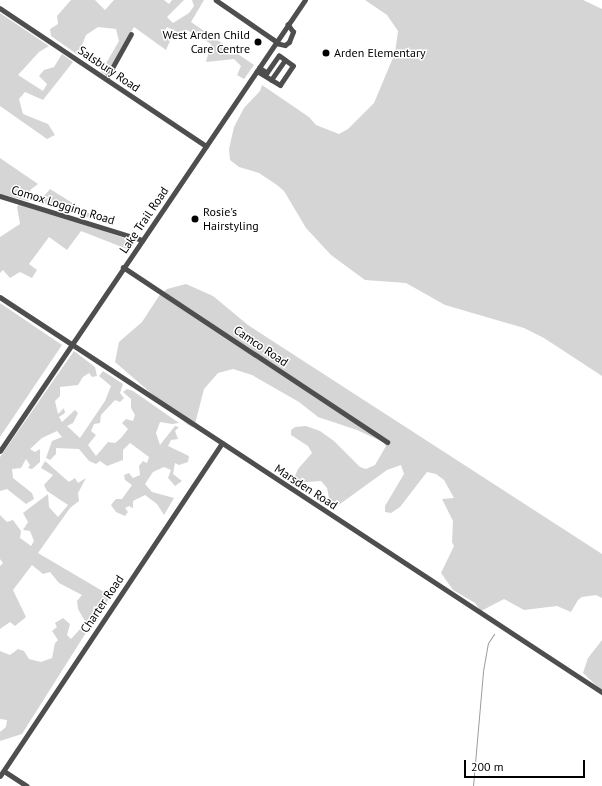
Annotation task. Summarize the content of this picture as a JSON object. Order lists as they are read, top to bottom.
{
  "streets": {
    "street": [
      "Salsbury Road",
      "Comox Logging Road",
      "Lake Trail Road",
      "Camco Road",
      "Marsden Road",
      "Charter Road"
    ]
  },
  "crossings": [
    ["Salsbury Road", "Lake Trail Road"],
    ["Comox Logging Road", "Lake Trail Road"],
    ["Lake Trail Road", "Camco Road"],
    ["Lake Trail Road", "Marsden Road"],
    ["Marsden Road", "Charter Road"]
  ],
  "places": ["West Arden Child Care Centre", "Arden Elementary", "Rosie's Hairstyling"],
  "scale_bar": "200 m"
}
